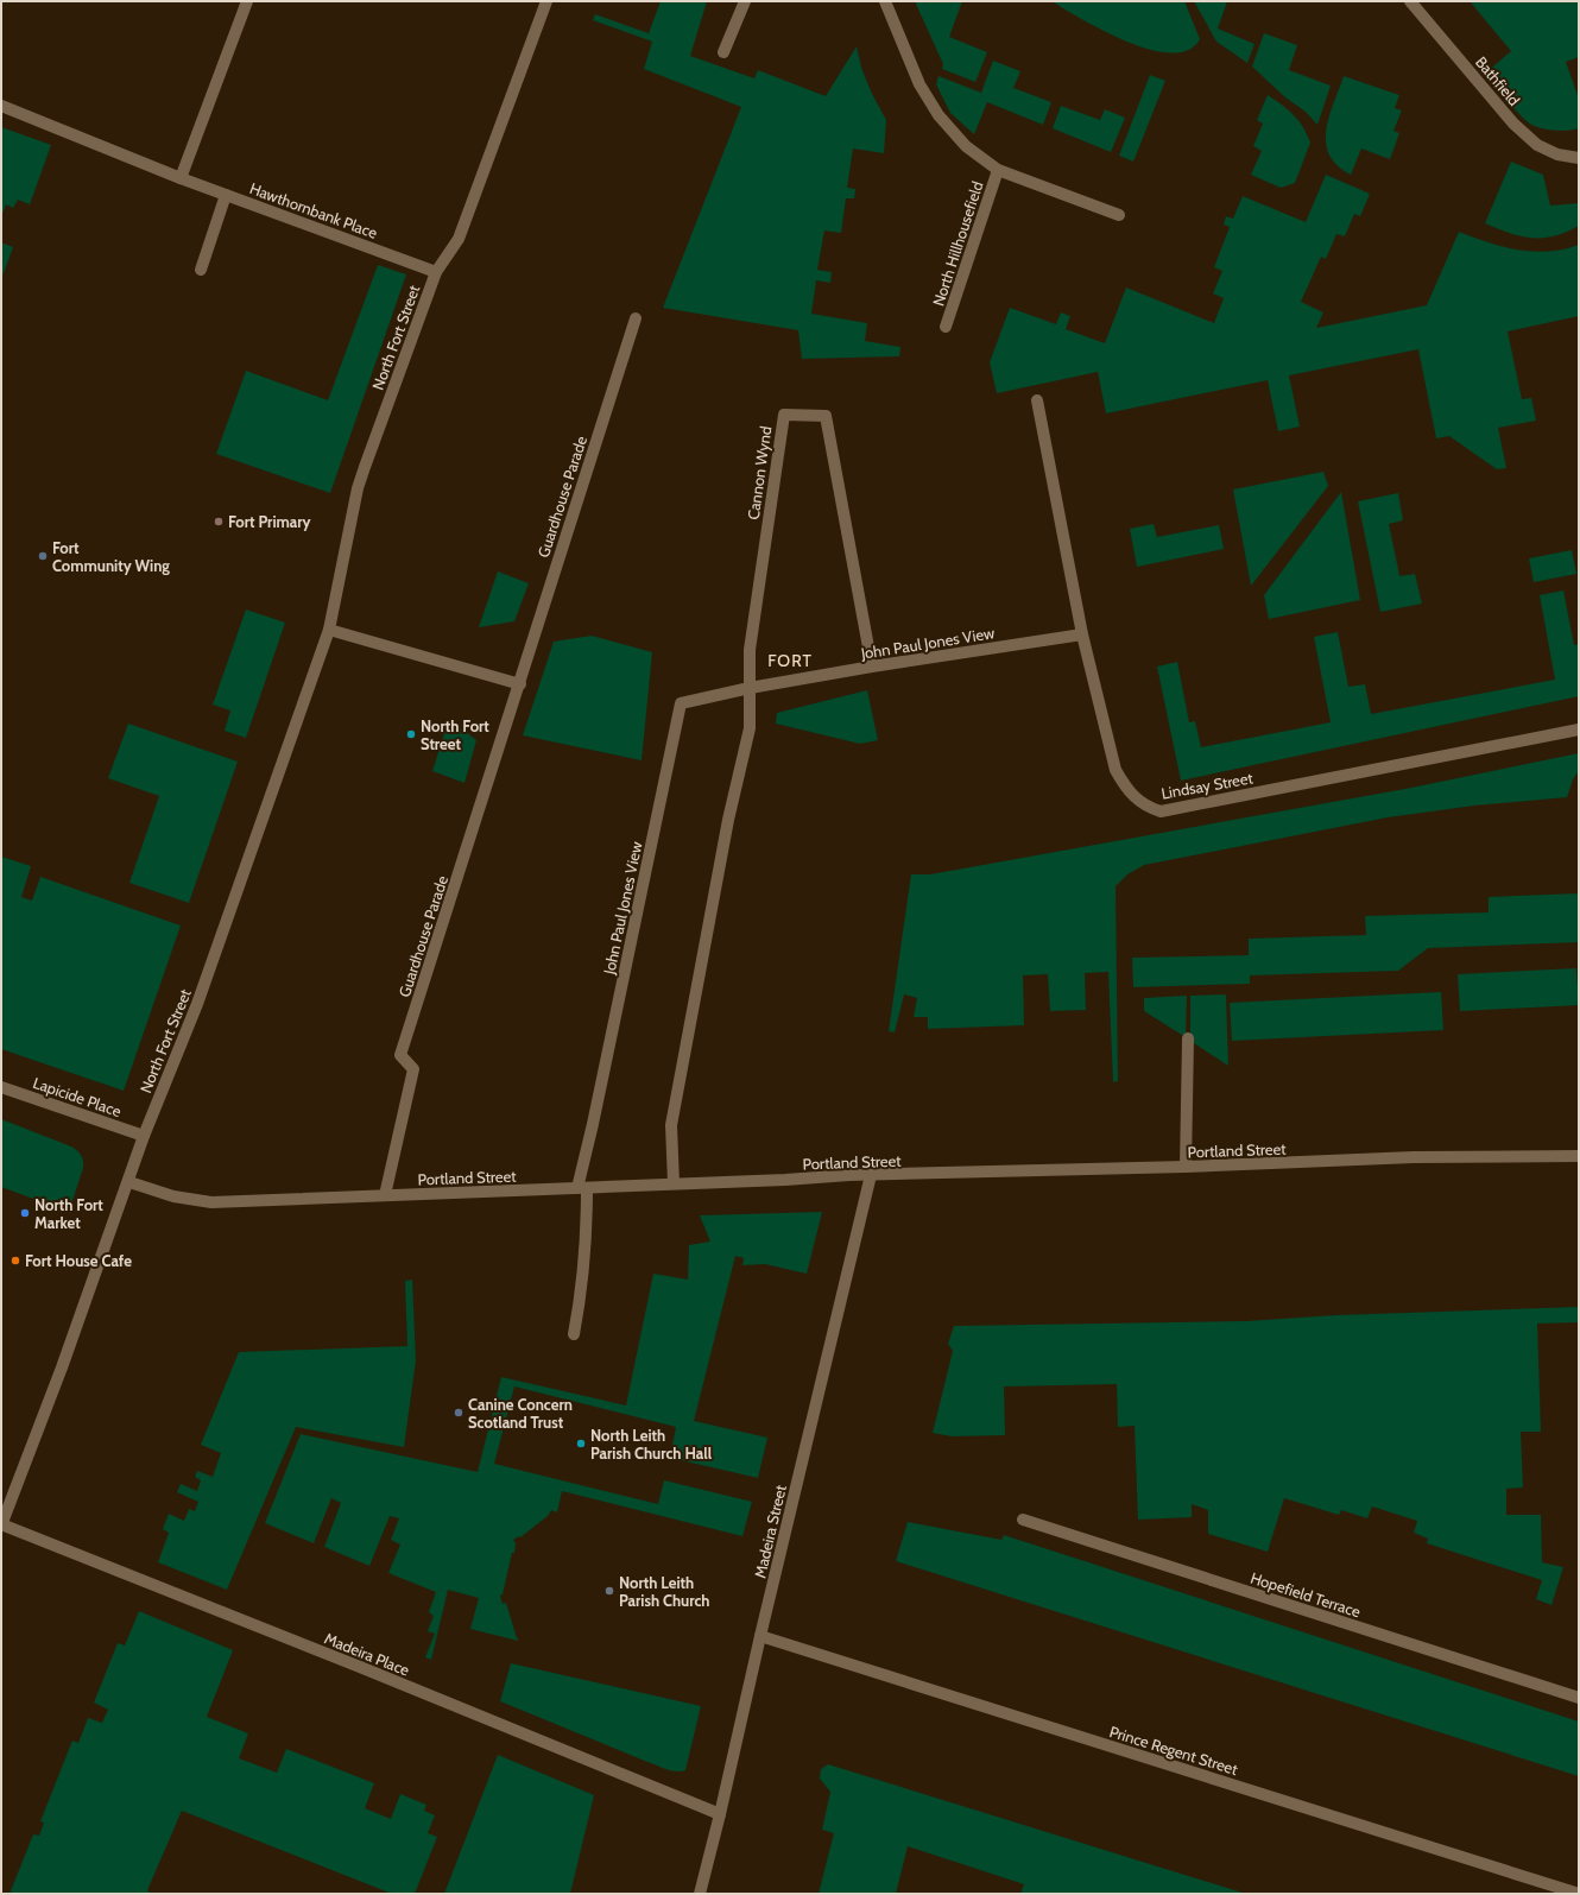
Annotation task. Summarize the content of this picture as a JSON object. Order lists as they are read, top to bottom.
{
  "streets": {
    "street": [
      "Bathfield",
      "Hawthornbank Place",
      "North Hillhousefield",
      "North Fort Street",
      "Cannon Wynd",
      "Guardhouse Parade",
      "John Paul Jones View",
      "Lindsay Street",
      "Lapicide Place",
      "Portland Street",
      "Madeira Street",
      "Hopefield Terrace",
      "Madeira Place",
      "Prince Regent Street"
    ]
  },
  "crossings": [
    ["Hawthornbank Place", "North Fort Street"],
    ["North Fort Street", "Lapicide Place"],
    ["North Fort Street", "Portland Street"],
    ["North Fort Street", "Madeira Place"],
    ["Cannon Wynd", "John Paul Jones View"],
    ["Guardhouse Parade", "Portland Street"],
    ["John Paul Jones View", "Lindsay Street"],
    ["John Paul Jones View", "Portland Street"],
    ["Portland Street", "Madeira Street"],
    ["Madeira Street", "Madeira Place"],
    ["Madeira Street", "Prince Regent Street"]
  ],
  "districts": ["FORT"],
  "places": [
    "Fort Primary",
    "Fort Community Wing",
    "North Fort Street",
    "North Fort Market",
    "Fort House Cafe",
    "Canine Concern Scotland Trust",
    "North Leith Parish Church Hall",
    "North Leith Parish Church"
  ]
}
